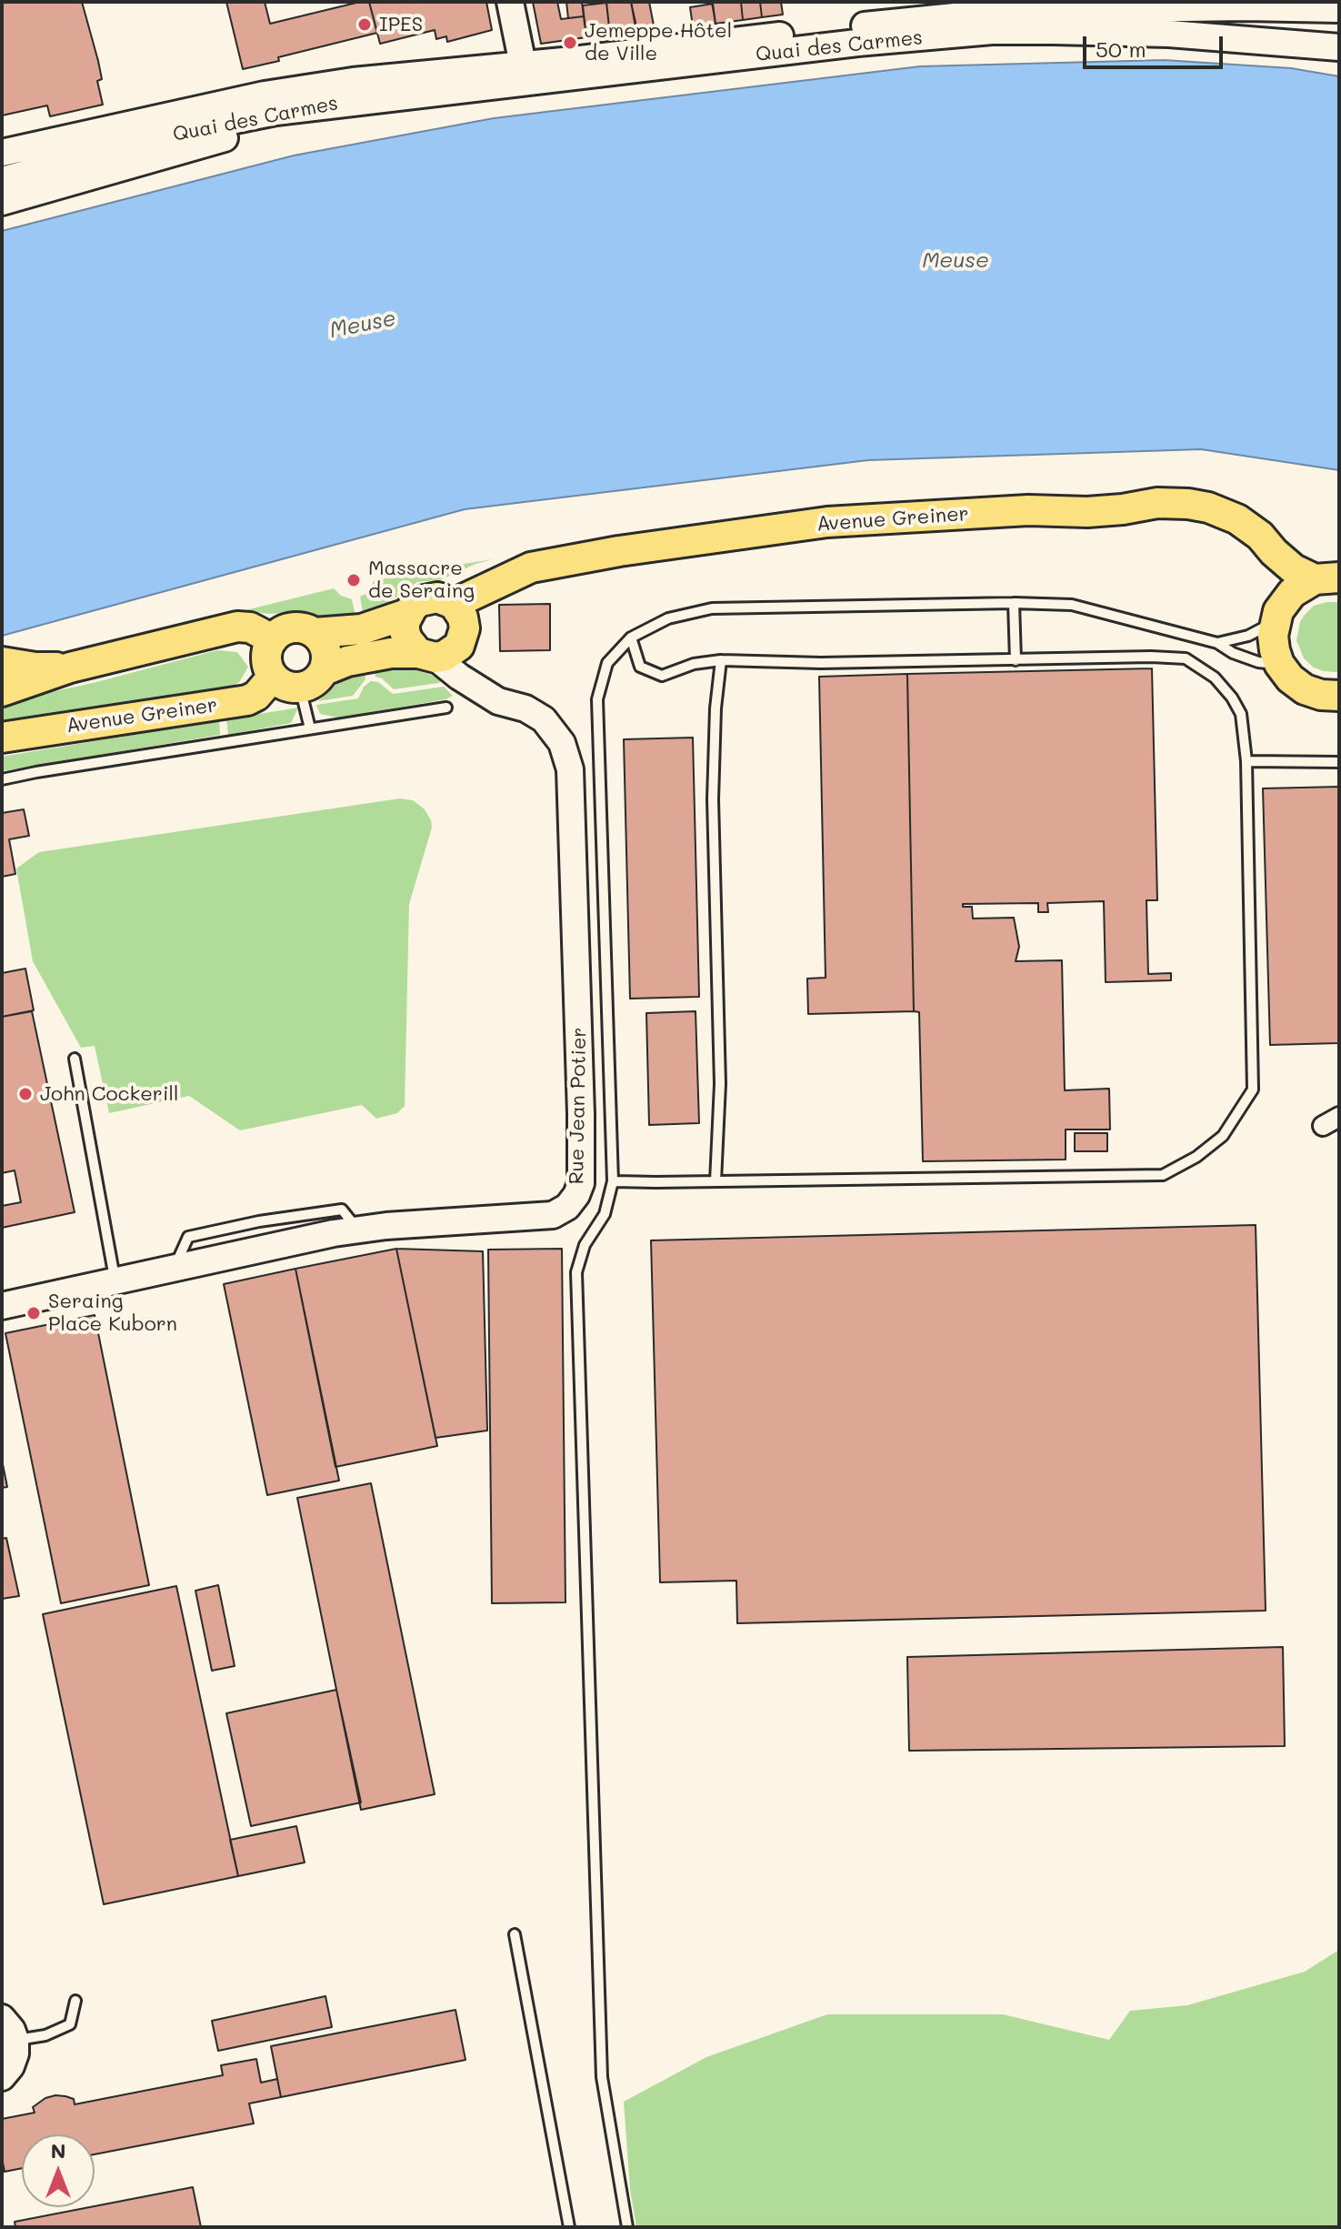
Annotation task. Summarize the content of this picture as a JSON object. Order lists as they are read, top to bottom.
{
  "streets": {
    "main road": ["Quai des Carmes", "Avenue Greiner", "Rue Jean Potier"]
  },
  "crossings": [
    ["Avenue Greiner", "Rue Jean Potier"]
  ],
  "water": ["Meuse"],
  "places": [
    "IPES",
    "Jemeppe Hôtel de Ville",
    "Massacre de Seraing",
    "John Cockerill",
    "Seraing Place Kuborn"
  ],
  "scale_bar": "50 m",
  "north": "top"
}
